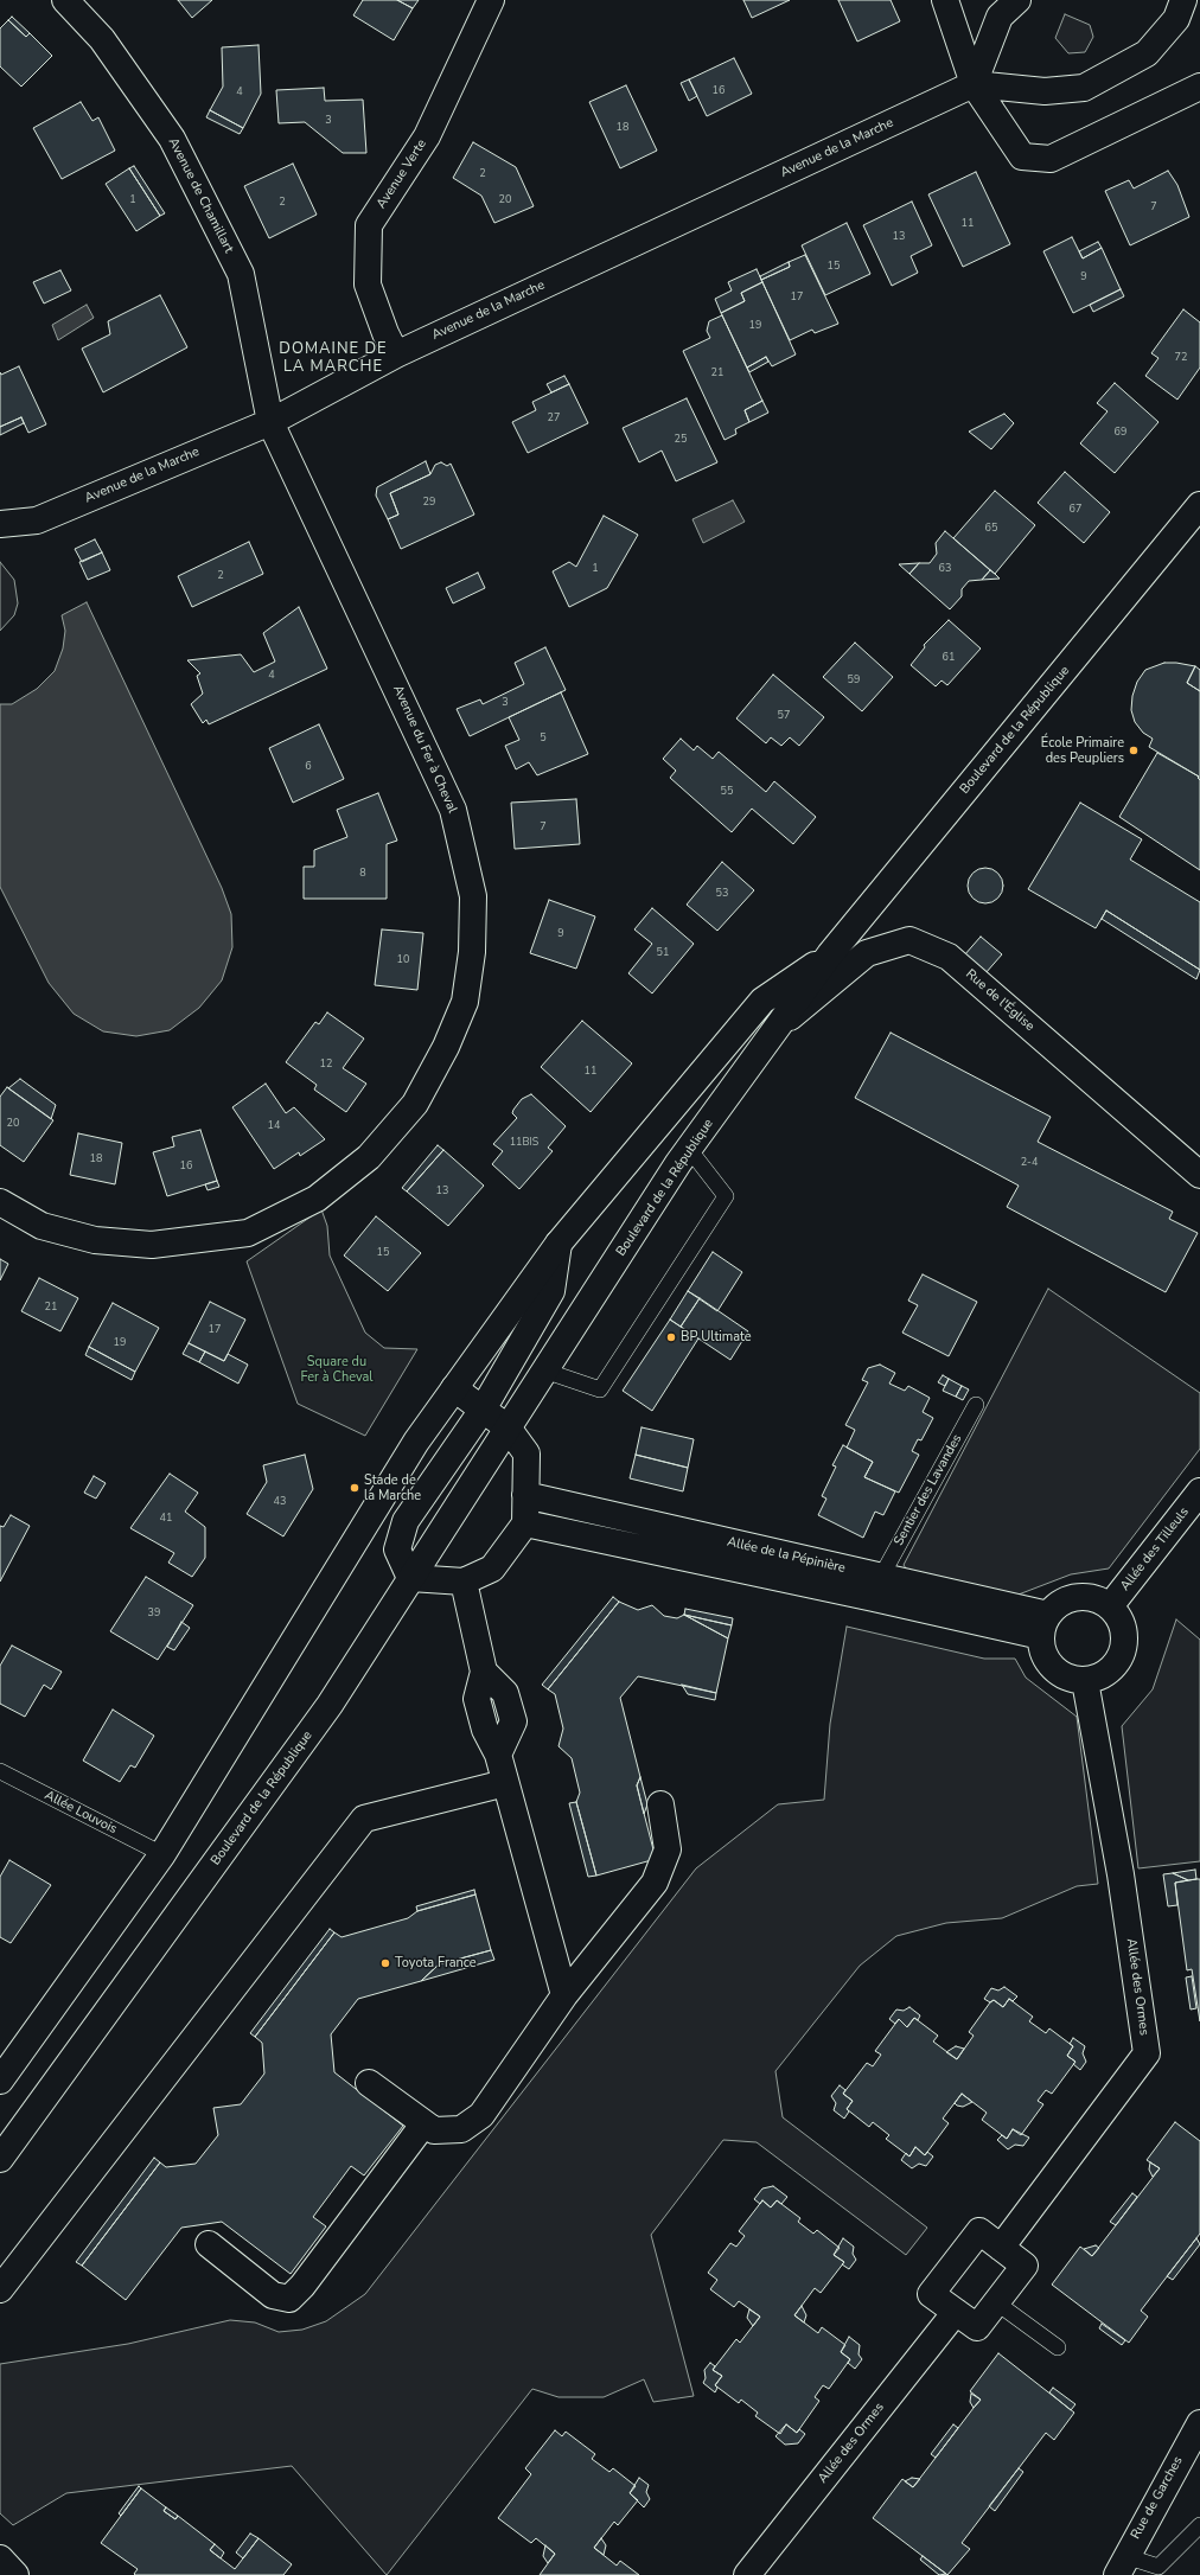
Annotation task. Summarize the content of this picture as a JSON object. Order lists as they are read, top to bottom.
{
  "streets": {
    "street": [
      "Avenue de la Marche",
      "Avenue Verte",
      "Avenue de Chamillart",
      "Boulevard de la République",
      "Avenue du Fer à Cheval",
      "Rue de l'Église",
      "Allée des Tilleuls",
      "Allée de la Pépinière",
      "Allée des Ormes",
      "Rue de Garches"
    ],
    "lane": ["Sentier des Lavandes", "Allée Louvois"]
  },
  "crossings": [
    ["Avenue de la Marche", "Avenue Verte"],
    ["Avenue de la Marche", "Avenue de Chamillart"],
    ["Avenue de la Marche", "Avenue du Fer à Cheval"],
    ["Avenue de Chamillart", "Avenue du Fer à Cheval"],
    ["Boulevard de la République", "Rue de l'Église"],
    ["Boulevard de la République", "Allée Louvois"],
    ["Sentier des Lavandes", "Allée de la Pépinière"],
    ["Allée des Tilleuls", "Allée de la Pépinière"],
    ["Allée des Tilleuls", "Allée des Ormes"],
    ["Allée de la Pépinière", "Allée des Ormes"]
  ],
  "districts": ["DOMAINE DE LA MARCHE"],
  "parks": ["Square du Fer à Cheval"],
  "places": [
    "École Primaire des Peupliers",
    "BP Ultimate",
    "Stade de la Marche",
    "Toyota France"
  ],
  "house_numbers": [
    "16",
    "4",
    "3",
    "18",
    "2",
    "1",
    "20",
    "2",
    "7",
    "11",
    "13",
    "15",
    "9",
    "17",
    "19",
    "72",
    "21",
    "27",
    "69",
    "25",
    "29",
    "67",
    "65",
    "1",
    "63",
    "2",
    "61",
    "4",
    "59",
    "3",
    "57",
    "5",
    "6",
    "55",
    "7",
    "8",
    "53",
    "9",
    "51",
    "10",
    "12",
    "11",
    "20",
    "14",
    "11BIS",
    "18",
    "2-4",
    "16",
    "13",
    "15",
    "21",
    "17",
    "19",
    "43",
    "41",
    "39"
  ]
}
